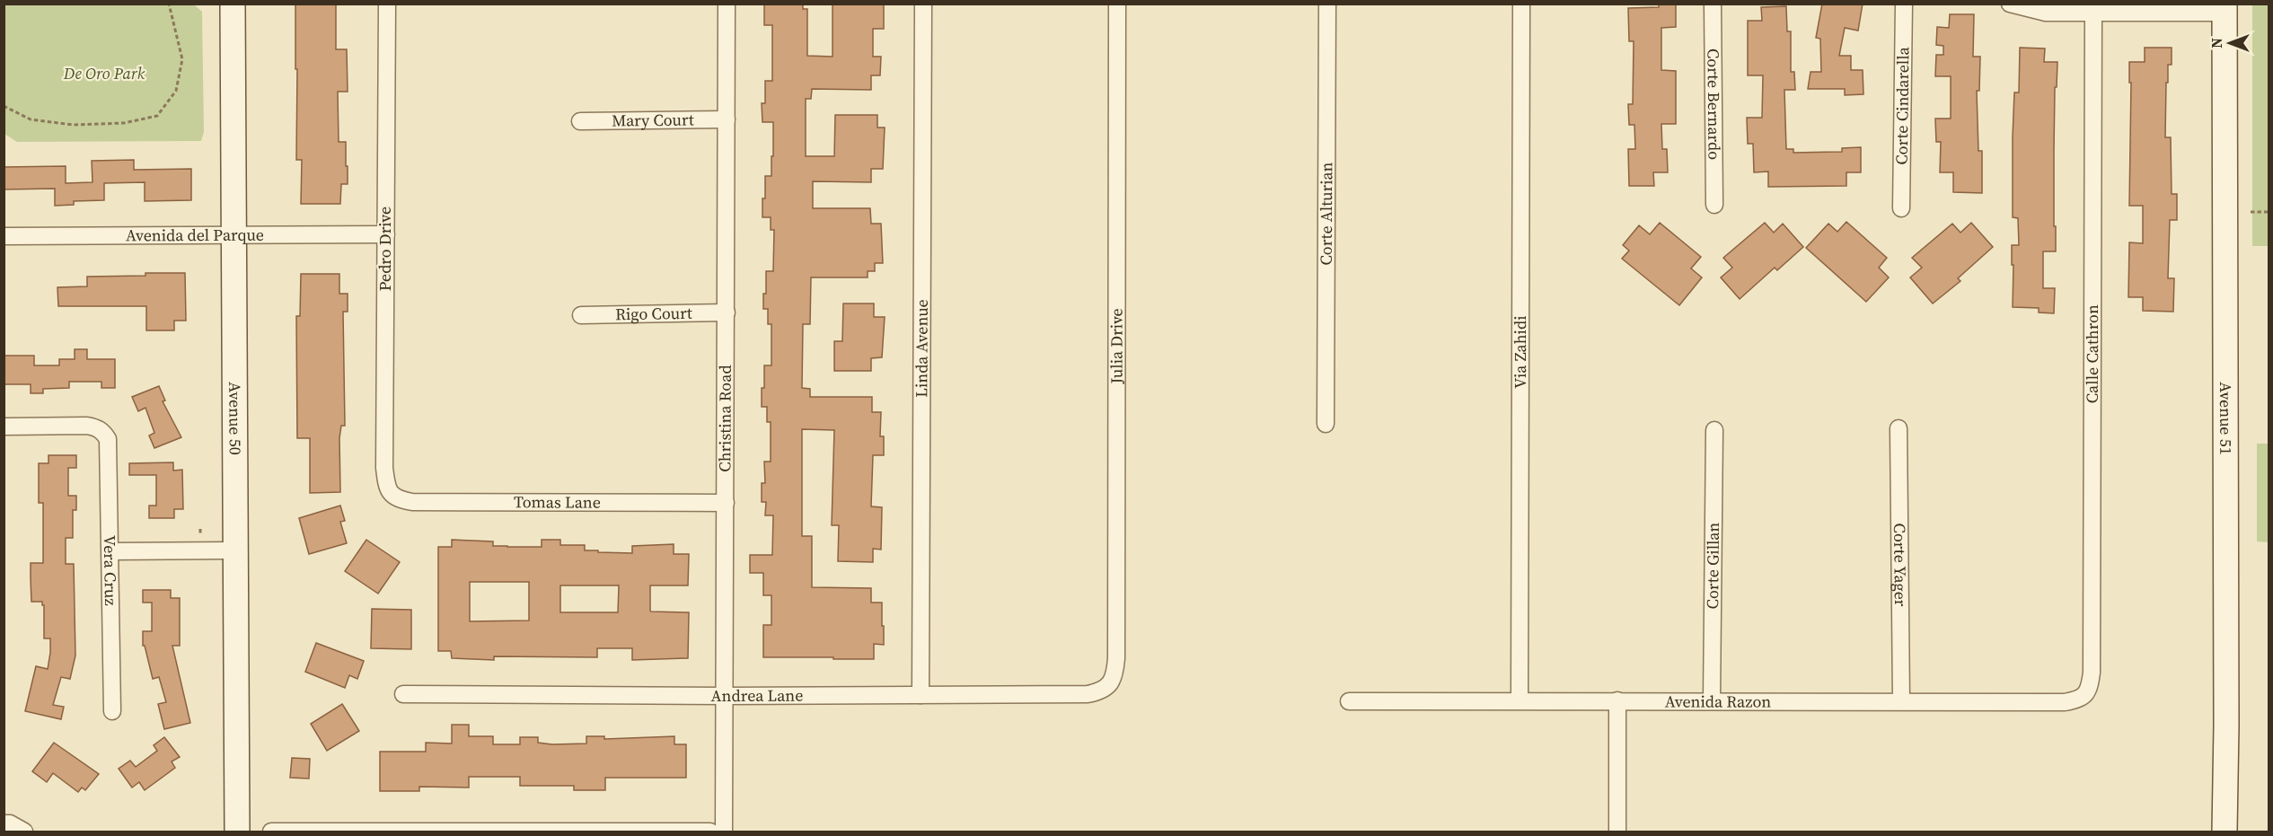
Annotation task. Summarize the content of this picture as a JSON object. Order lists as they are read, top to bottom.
{
  "streets": {
    "main road": ["Avenue 50", "Avenue 51"],
    "street": [
      "Corte Bernardo",
      "Corte Cindarella",
      "Mary Court",
      "Corte Alturian",
      "Avenida del Parque",
      "Pedro Drive",
      "Rigo Court",
      "Julia Drive",
      "Linda Avenue",
      "Via Zahidi",
      "Calle Cathron",
      "Christina Road",
      "Tomas Lane",
      "Corte Gillan",
      "Corte Yager",
      "Vera Cruz",
      "Andrea Lane",
      "Avenida Razon"
    ]
  },
  "crossings": [
    ["Mary Court", "Christina Road"],
    ["Avenida del Parque", "Pedro Drive"],
    ["Avenida del Parque", "Avenue 50"],
    ["Pedro Drive", "Tomas Lane"],
    ["Rigo Court", "Christina Road"],
    ["Julia Drive", "Andrea Lane"],
    ["Linda Avenue", "Andrea Lane"],
    ["Via Zahidi", "Avenida Razon"],
    ["Calle Cathron", "Avenida Razon"],
    ["Christina Road", "Tomas Lane"],
    ["Christina Road", "Andrea Lane"],
    ["Corte Gillan", "Avenida Razon"],
    ["Corte Yager", "Avenida Razon"]
  ],
  "parks": ["De Oro Park"],
  "north": "left"
}
